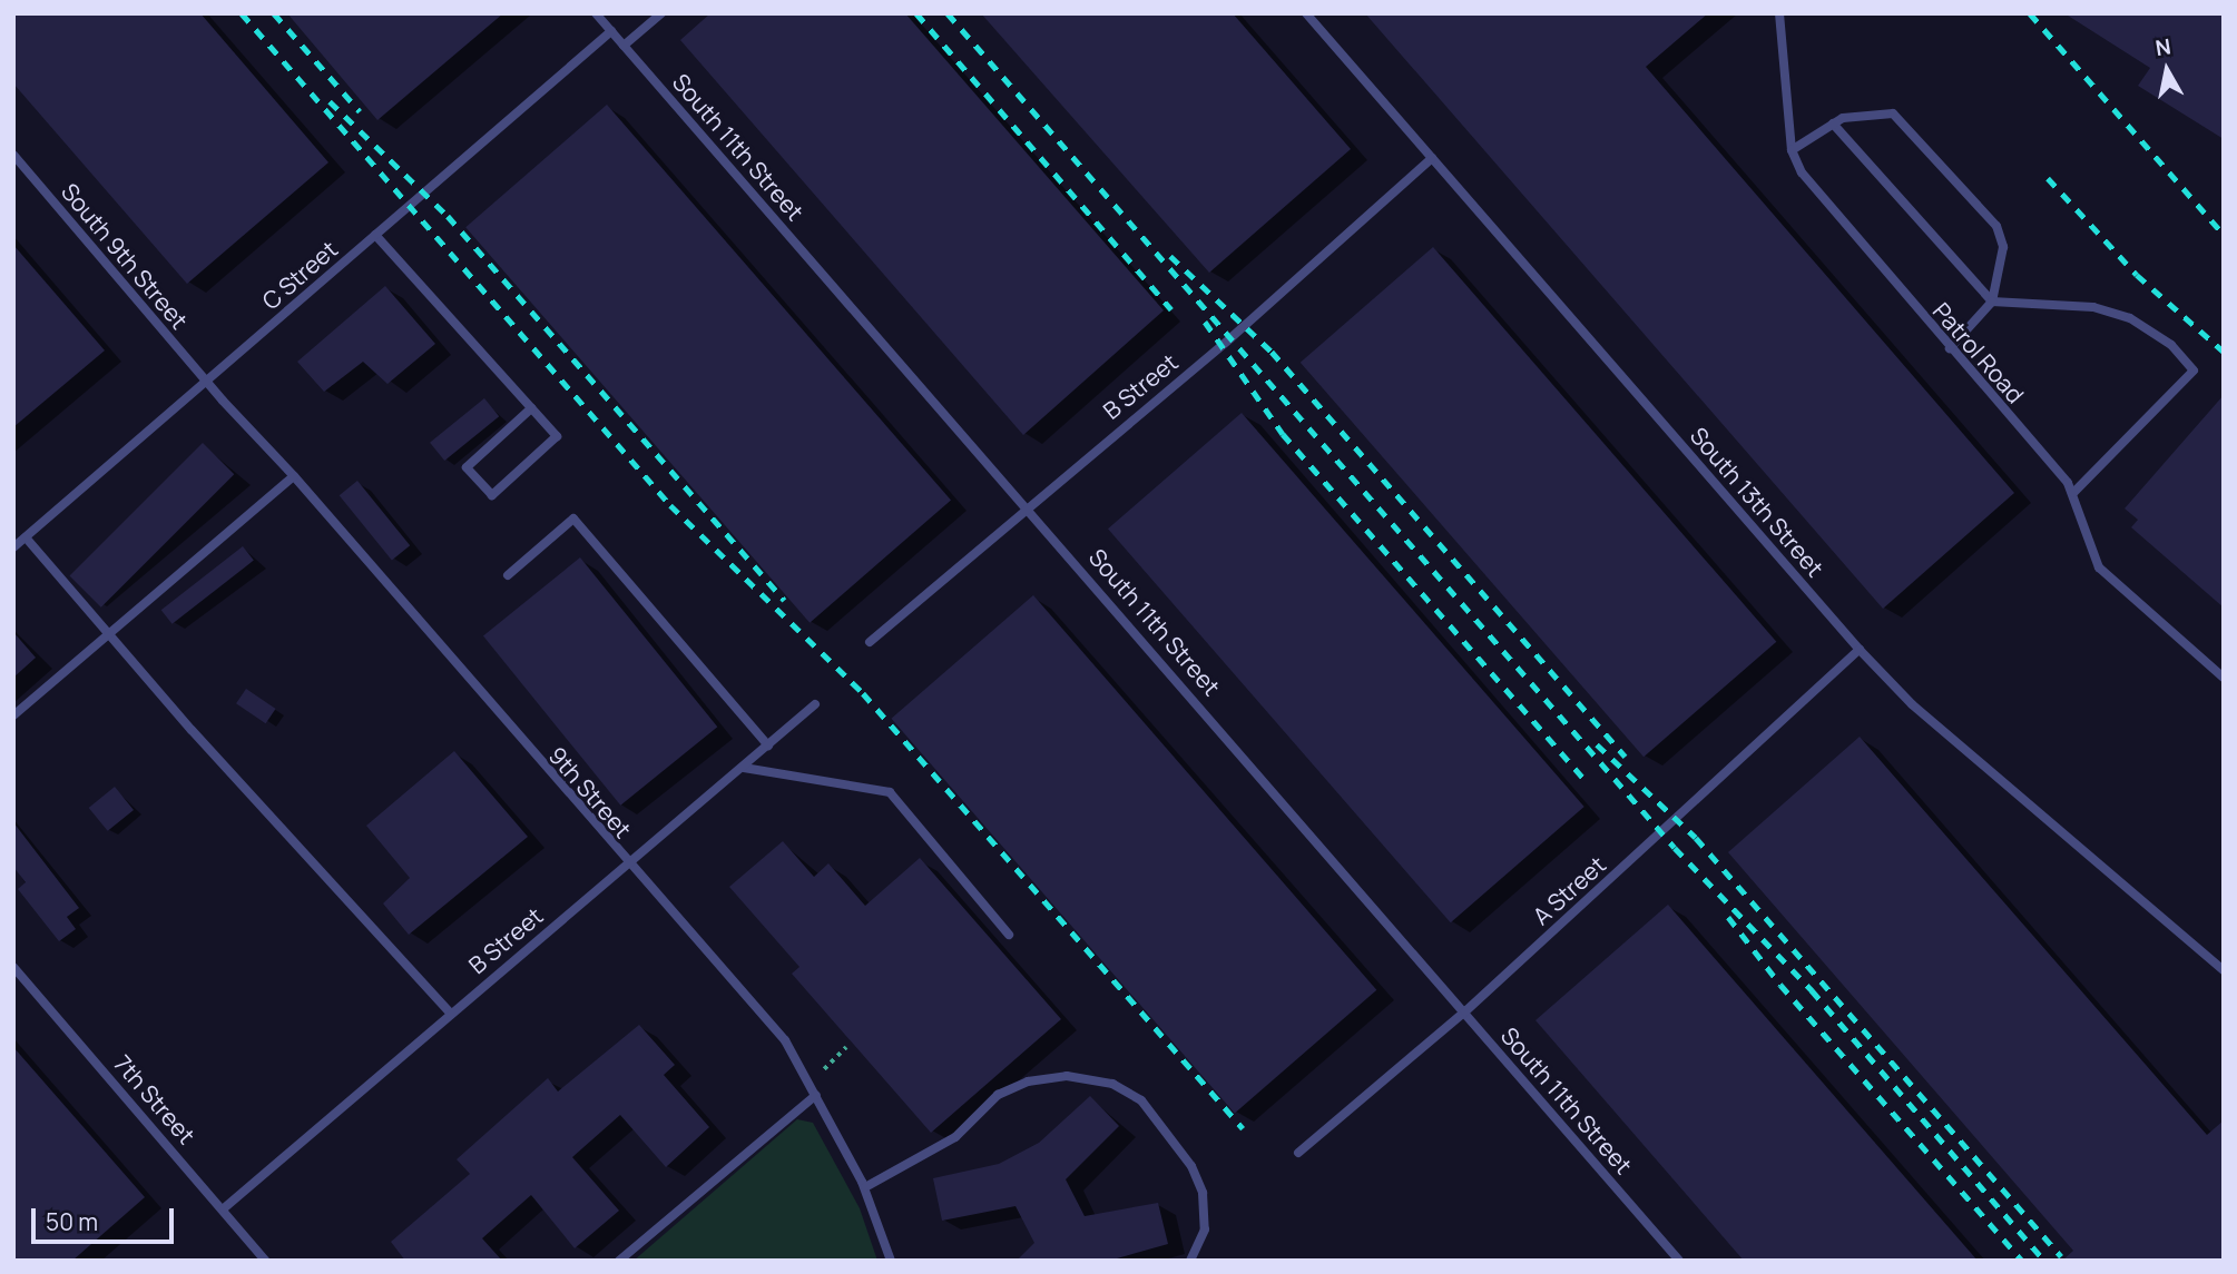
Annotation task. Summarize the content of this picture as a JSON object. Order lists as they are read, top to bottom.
{
  "streets": {
    "lane": [
      "South 11th Street",
      "South 9th Street",
      "C Street",
      "Patrol Road",
      "B Street",
      "South 13th Street",
      "9th Street",
      "A Street",
      "7th Street"
    ]
  },
  "crossings": [
    ["South 11th Street", "C Street"],
    ["South 11th Street", "B Street"],
    ["South 11th Street", "A Street"],
    ["South 9th Street", "C Street"],
    ["South 9th Street", "9th Street"],
    ["C Street", "9th Street"],
    ["B Street", "South 13th Street"],
    ["B Street", "9th Street"],
    ["B Street", "7th Street"],
    ["South 13th Street", "A Street"]
  ],
  "scale_bar": "50 m",
  "north": "top"
}
